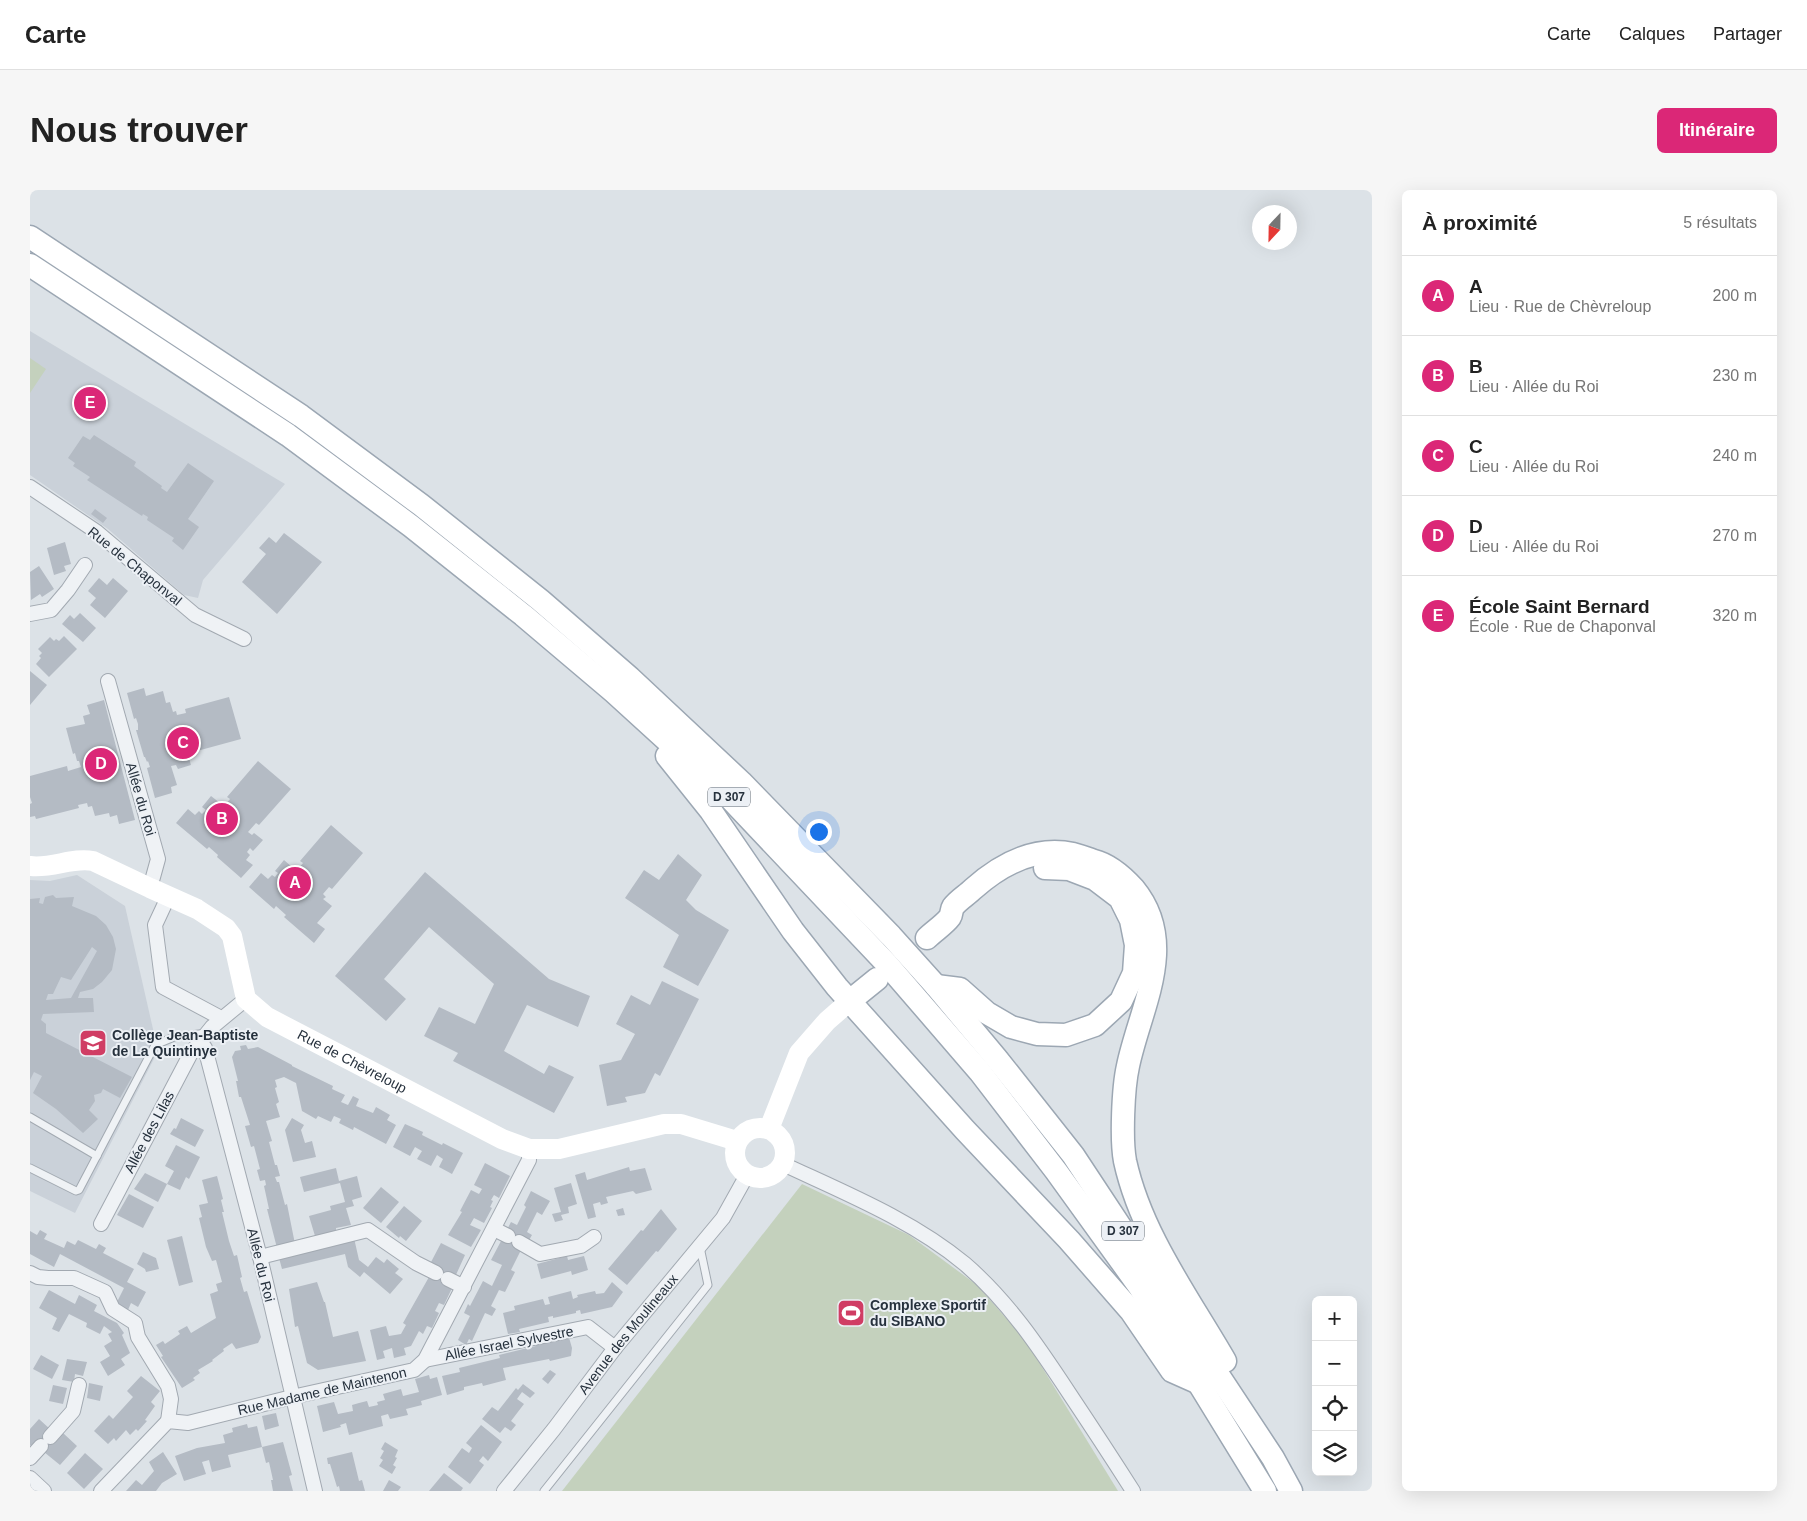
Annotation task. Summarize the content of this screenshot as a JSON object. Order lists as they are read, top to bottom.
{
  "streets": {
    "main road": ["D 307"],
    "street": [
      "Rue de Chaponval",
      "Allée du Roi",
      "Rue de Chèvreloup",
      "Allée des Lilas",
      "Avenue des Moulineaux",
      "Allée Israel Sylvestre",
      "Rue Madame de Maintenon"
    ]
  },
  "crossings": [
    ["Allée du Roi", "Allée des Lilas"],
    ["Allée du Roi", "Rue Madame de Maintenon"],
    ["Rue de Chèvreloup", "Allée des Lilas"],
    ["Rue de Chèvreloup", "Avenue des Moulineaux"],
    ["Avenue des Moulineaux", "Allée Israel Sylvestre"],
    ["Allée Israel Sylvestre", "Rue Madame de Maintenon"]
  ],
  "places": {
    "school or university": ["Collège Jean-Baptiste de La Quintinye"],
    "sports": ["Complexe Sportif du SIBANO"]
  },
  "north": "bottom",
  "page": {
    "header": "Carte",
    "nav": ["Carte", "Calques", "Partager"],
    "buttons": "Itinéraire",
    "title": "Nous trouver",
    "heading": ["À proximité", "5 résultats"],
    "list": [
      {
        "mark": "A",
        "name": "A",
        "note": "Lieu · Rue de Chèvreloup",
        "value": "200 m"
      },
      {
        "mark": "B",
        "name": "B",
        "note": "Lieu · Allée du Roi",
        "value": "230 m"
      },
      {
        "mark": "C",
        "name": "C",
        "note": "Lieu · Allée du Roi",
        "value": "240 m"
      },
      {
        "mark": "D",
        "name": "D",
        "note": "Lieu · Allée du Roi",
        "value": "270 m"
      },
      {
        "mark": "E",
        "name": "École Saint Bernard",
        "note": "École · Rue de Chaponval",
        "value": "320 m"
      }
    ],
    "pins": [
      "E",
      "C",
      "D",
      "B",
      "A"
    ],
    "map_buttons": ["+", "−"]
  }
}
